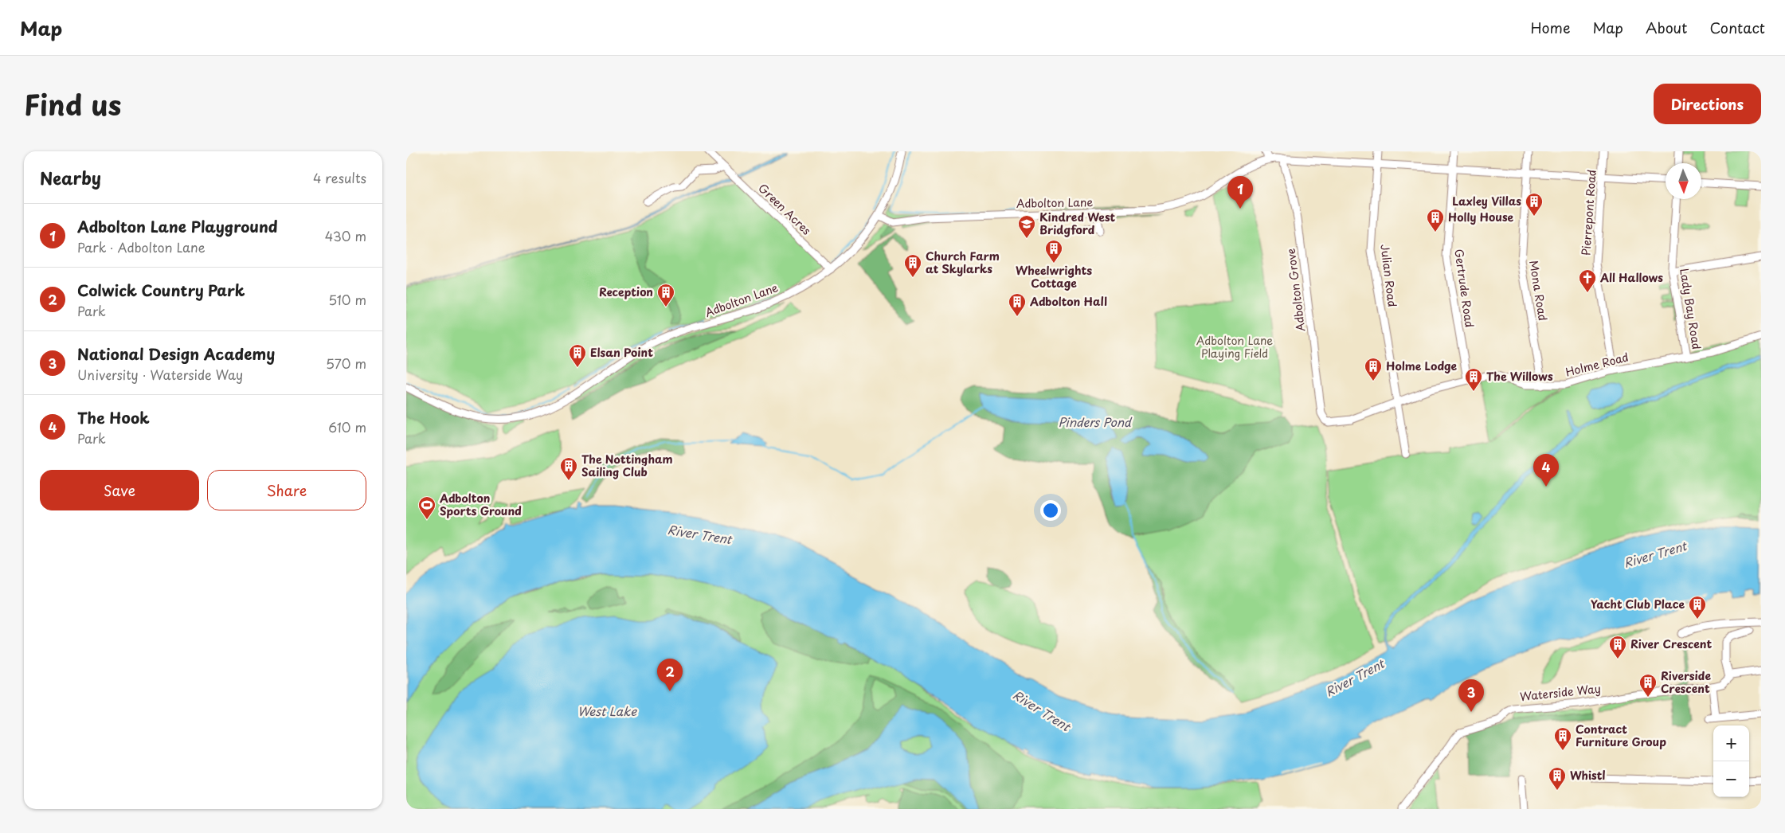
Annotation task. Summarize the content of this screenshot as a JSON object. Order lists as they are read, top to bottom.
{
  "streets": {
    "street": [
      "Adbolton Lane",
      "Green Acres",
      "Pierrepont Road",
      "Julian Road",
      "Gertrude Road",
      "Adbolton Grove",
      "Mona Road",
      "Lady Bay Road",
      "Holme Road",
      "Waterside Way"
    ]
  },
  "crossings": [
    ["Adbolton Lane", "Green Acres"],
    ["Adbolton Lane", "Pierrepont Road"],
    ["Adbolton Lane", "Julian Road"],
    ["Adbolton Lane", "Gertrude Road"],
    ["Adbolton Lane", "Adbolton Grove"],
    ["Adbolton Lane", "Mona Road"],
    ["Pierrepont Road", "Holme Road"],
    ["Julian Road", "Holme Road"],
    ["Gertrude Road", "Holme Road"],
    ["Adbolton Grove", "Holme Road"],
    ["Mona Road", "Holme Road"],
    ["Lady Bay Road", "Holme Road"]
  ],
  "water": ["Pinders Pond", "River Trent", "West Lake"],
  "parks": ["Adbolton Lane Playing Field"],
  "places": {
    "building": [
      "Laxley Villas",
      "Holly House",
      "Wheelwrights Cottage",
      "Church Farm at Skylarks",
      "Reception",
      "Adbolton Hall",
      "Elsan Point",
      "Holme Lodge",
      "The Willows",
      "The Nottingham Sailing Club",
      "Yacht Club Place",
      "River Crescent",
      "Riverside Crescent",
      "Contract Furniture Group",
      "Whistl"
    ],
    "school or university": ["Kindred West Bridgford"],
    "church": ["All Hallows"],
    "sports": ["Adbolton Sports Ground"]
  },
  "north": "bottom",
  "page": {
    "header": "Map",
    "nav": [
      "Home",
      "Map",
      "About",
      "Contact"
    ],
    "title": "Find us",
    "buttons": [
      "Directions",
      ["Save", "Share"]
    ],
    "heading": ["Nearby", "4 results"],
    "pins": [
      "1",
      "4",
      "2",
      "3"
    ],
    "list": [
      {
        "mark": "1",
        "name": "Adbolton Lane Playground",
        "note": "Park · Adbolton Lane",
        "value": "430 m"
      },
      {
        "mark": "2",
        "name": "Colwick Country Park",
        "note": "Park",
        "value": "510 m"
      },
      {
        "mark": "3",
        "name": "National Design Academy",
        "note": "University · Waterside Way",
        "value": "570 m"
      },
      {
        "mark": "4",
        "name": "The Hook",
        "note": "Park",
        "value": "610 m"
      }
    ],
    "map_buttons": ["+", "−"]
  }
}
